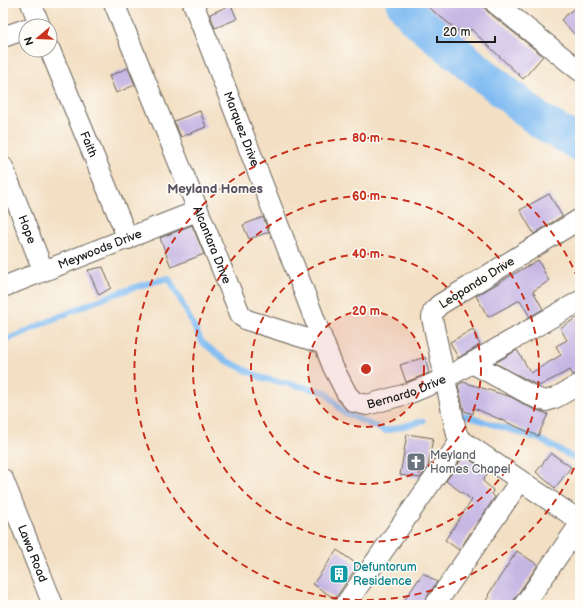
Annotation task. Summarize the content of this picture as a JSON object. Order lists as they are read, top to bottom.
{
  "streets": {
    "street": [
      "Marquez Drive",
      "Faith",
      "Hope",
      "Alcantara Drive",
      "Meywoods Drive",
      "Leopando Drive",
      "Bernardo Drive",
      "Lawa Road"
    ]
  },
  "crossings": [
    ["Marquez Drive", "Alcantara Drive"],
    ["Marquez Drive", "Bernardo Drive"],
    ["Faith", "Meywoods Drive"],
    ["Hope", "Meywoods Drive"],
    ["Alcantara Drive", "Meywoods Drive"],
    ["Alcantara Drive", "Bernardo Drive"],
    ["Leopando Drive", "Bernardo Drive"]
  ],
  "districts": ["Meyland Homes"],
  "places": {
    "church": ["Meyland Homes Chapel"],
    "building": ["Defuntorum Residence"]
  },
  "scale_bar": "20 m",
  "north": "left",
  "rings": [
    "80 m",
    "60 m",
    "40 m",
    "20 m"
  ]
}
